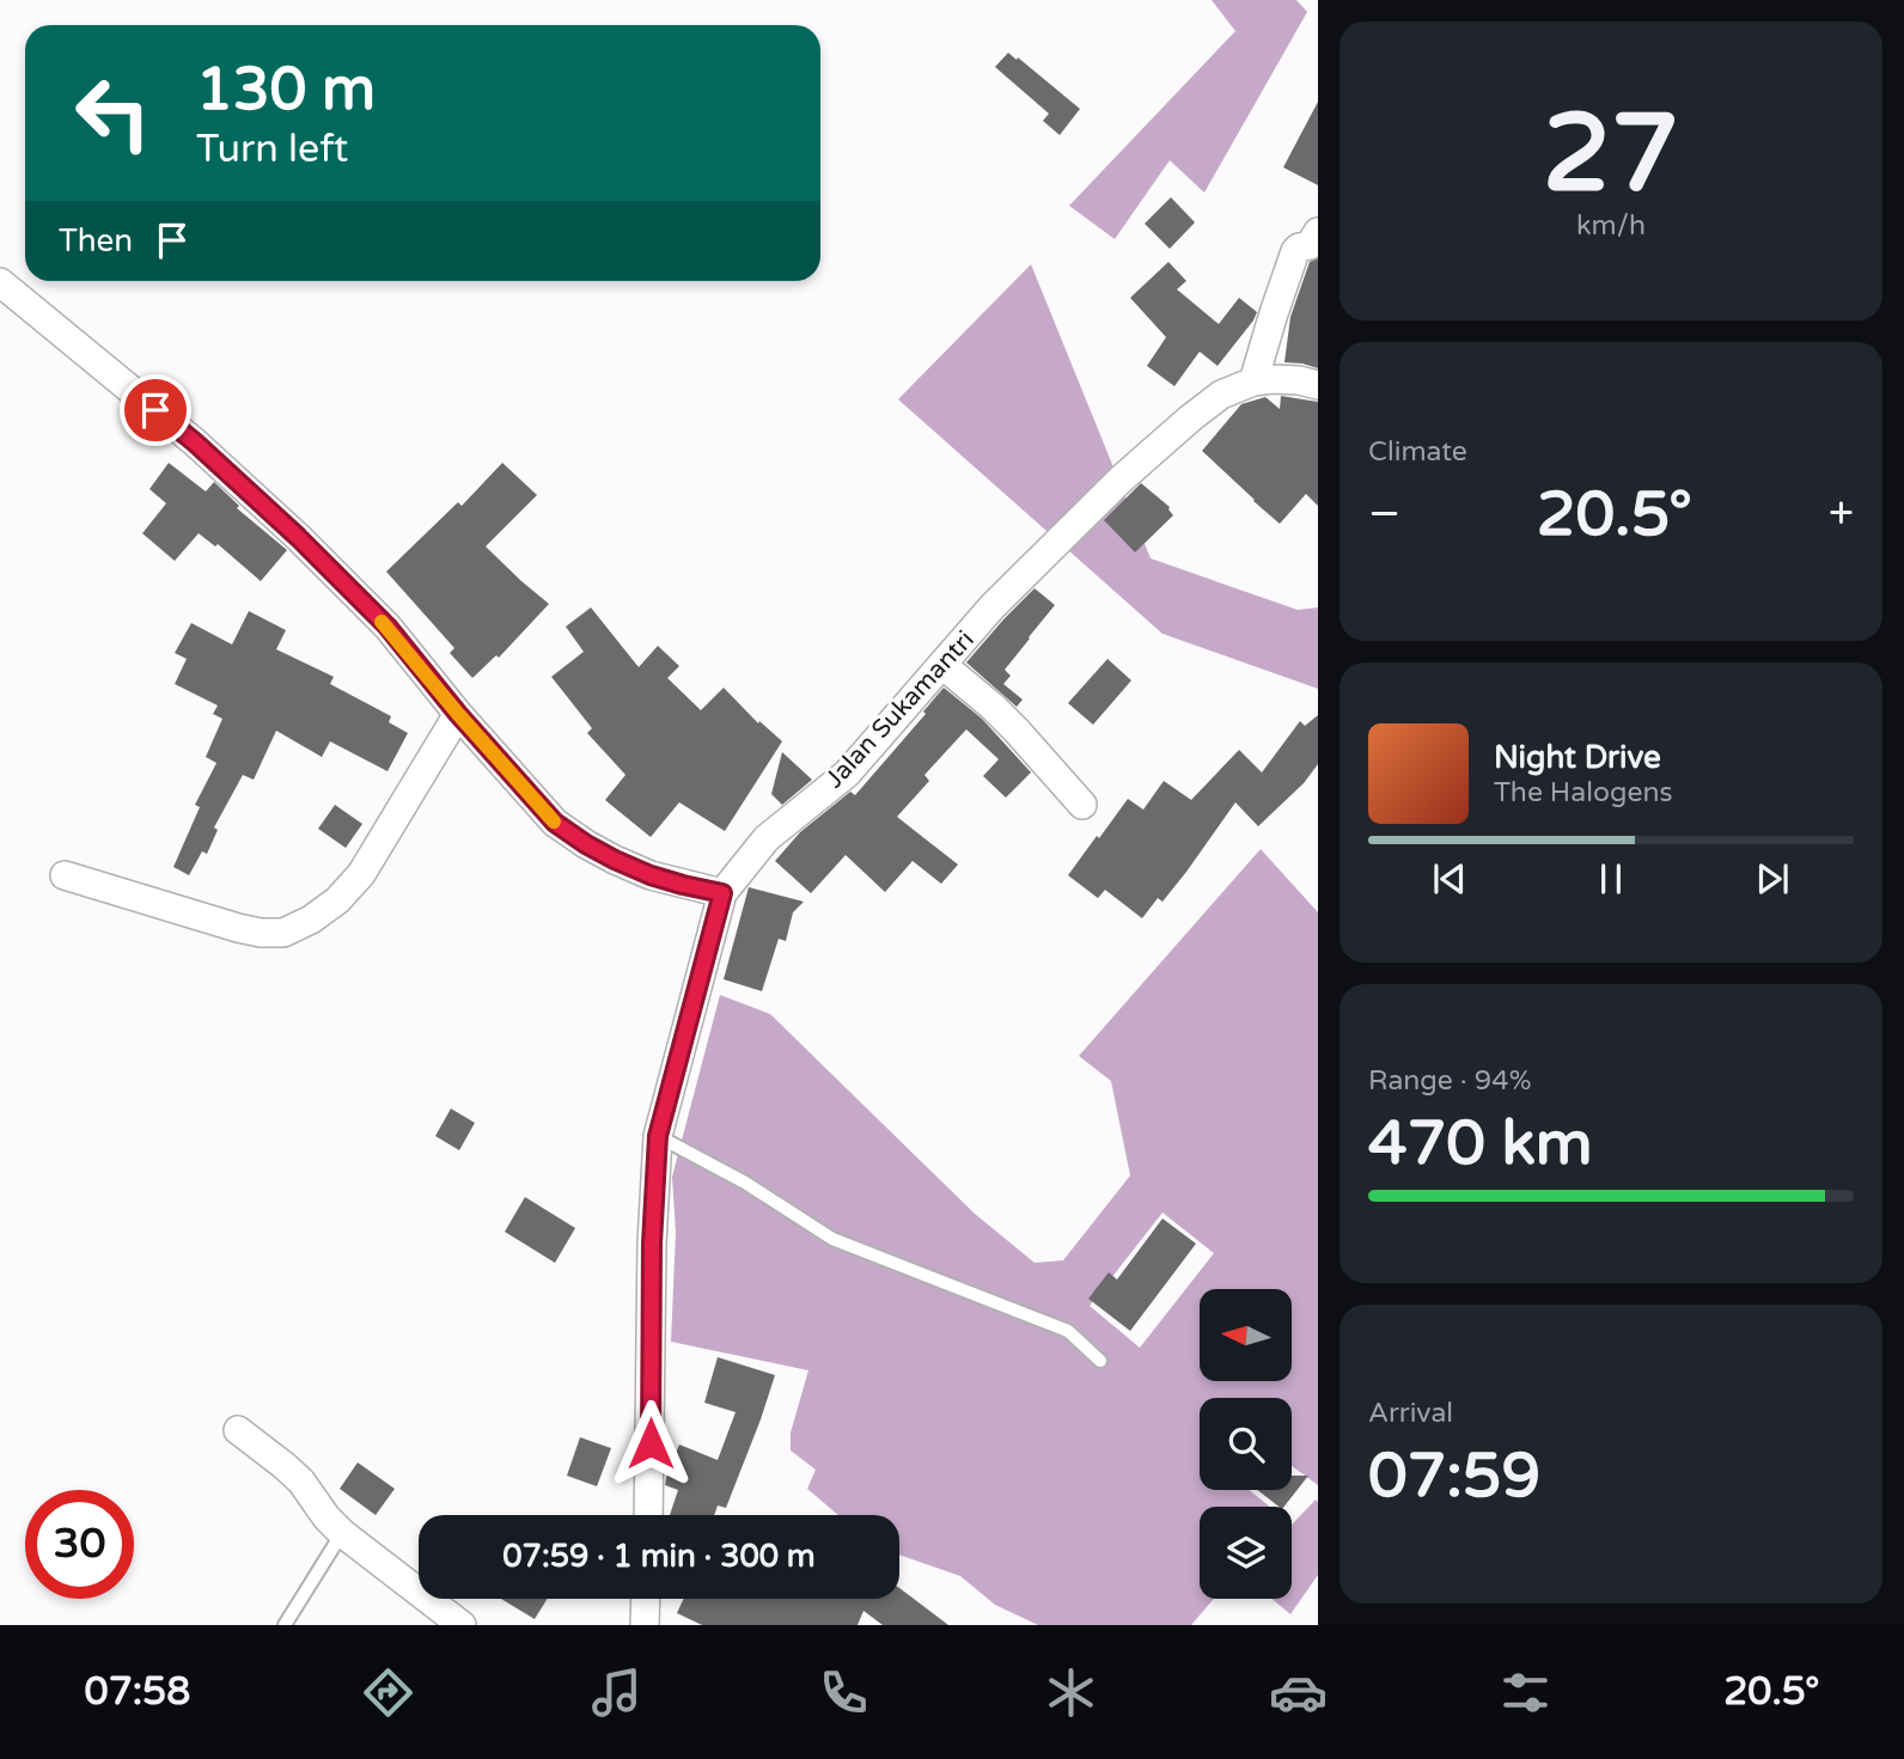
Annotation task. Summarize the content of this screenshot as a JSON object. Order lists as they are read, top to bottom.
{
  "streets": {
    "street": ["Jalan Sukamantri"]
  },
  "north": "left",
  "page": {
    "tile": [
      ["27", "km/h"],
      "Climate",
      ["Range · 94%", "470 km"],
      ["Arrival", "07:59"]
    ],
    "turn": ["130 m", "Turn left"],
    "then": "Then",
    "heat": ["−", "20.5°", "+"],
    "song": ["Night Drive", "The Halogens"],
    "limit": "30",
    "trip": "07:59 · 1 min · 300 m",
    "tabs": ["07:58", "20.5°"]
  }
}
